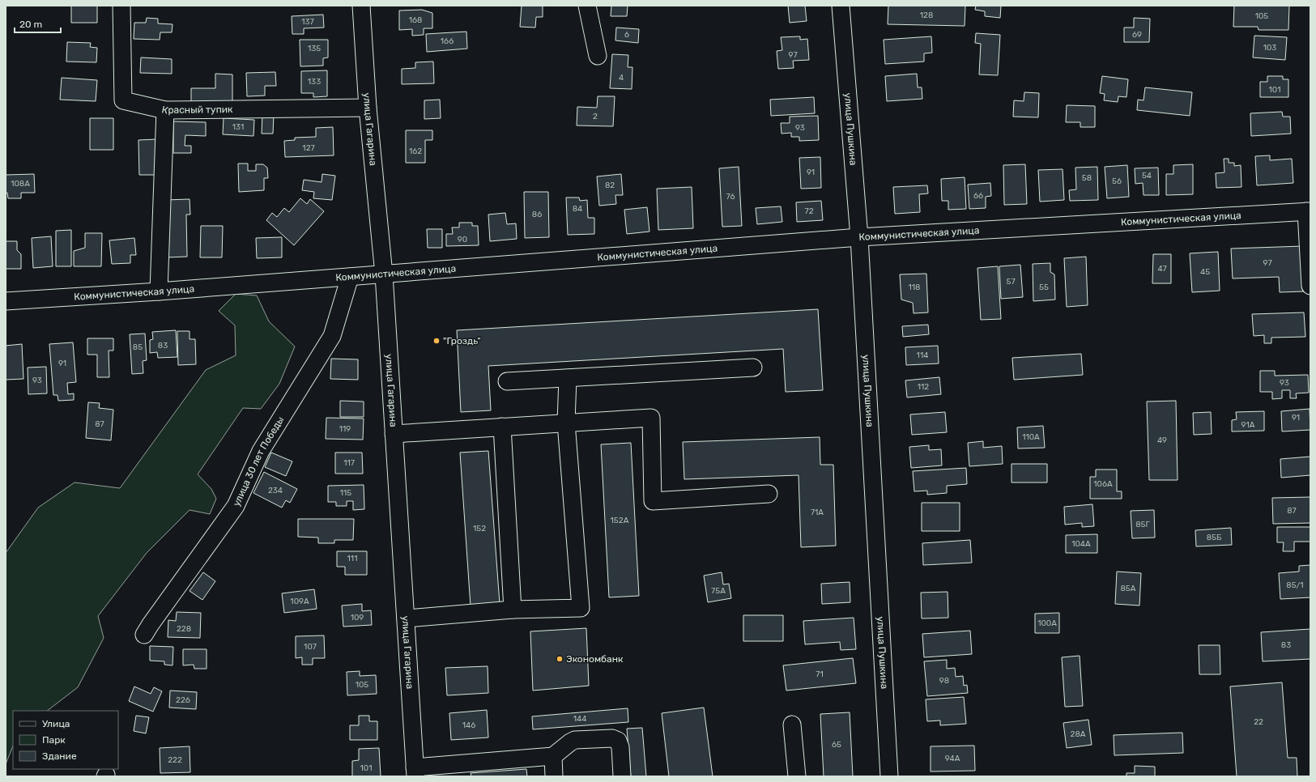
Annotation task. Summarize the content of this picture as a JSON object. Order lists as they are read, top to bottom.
{
  "streets": {
    "street": [
      "Красный тупик",
      "улица Пушкина",
      "улица Гагарина",
      "Коммунистическая улица",
      "улица 30 лет Победы"
    ]
  },
  "crossings": [
    ["Красный тупик", "улица Гагарина"],
    ["улица Пушкина", "Коммунистическая улица"],
    ["улица Гагарина", "Коммунистическая улица"],
    ["Коммунистическая улица", "улица 30 лет Победы"]
  ],
  "places": ["\"Гроздь\"", "Экономбанк"],
  "house_numbers": [
    "128",
    "105",
    "168",
    "137",
    "6",
    "69",
    "166",
    "103",
    "135",
    "97",
    "4",
    "133",
    "101",
    "2",
    "131",
    "93",
    "127",
    "162",
    "91",
    "54",
    "58",
    "56",
    "108А",
    "82",
    "66",
    "76",
    "84",
    "72",
    "86",
    "90",
    "97",
    "47",
    "45",
    "57",
    "118",
    "55",
    "83",
    "85",
    "114",
    "91",
    "93",
    "93",
    "112",
    "91",
    "87",
    "91А",
    "119",
    "110А",
    "49",
    "117",
    "106А",
    "234",
    "115",
    "87",
    "71А",
    "152А",
    "85Г",
    "152",
    "85Б",
    "104А",
    "111",
    "85/1",
    "85А",
    "75А",
    "109А",
    "109",
    "100А",
    "228",
    "83",
    "107",
    "71",
    "98",
    "105",
    "226",
    "144",
    "22",
    "146",
    "28А",
    "65",
    "94А",
    "222",
    "101"
  ],
  "legend": ["Улица", "Парк", "Здание"],
  "scale_bar": "20 m"
}
